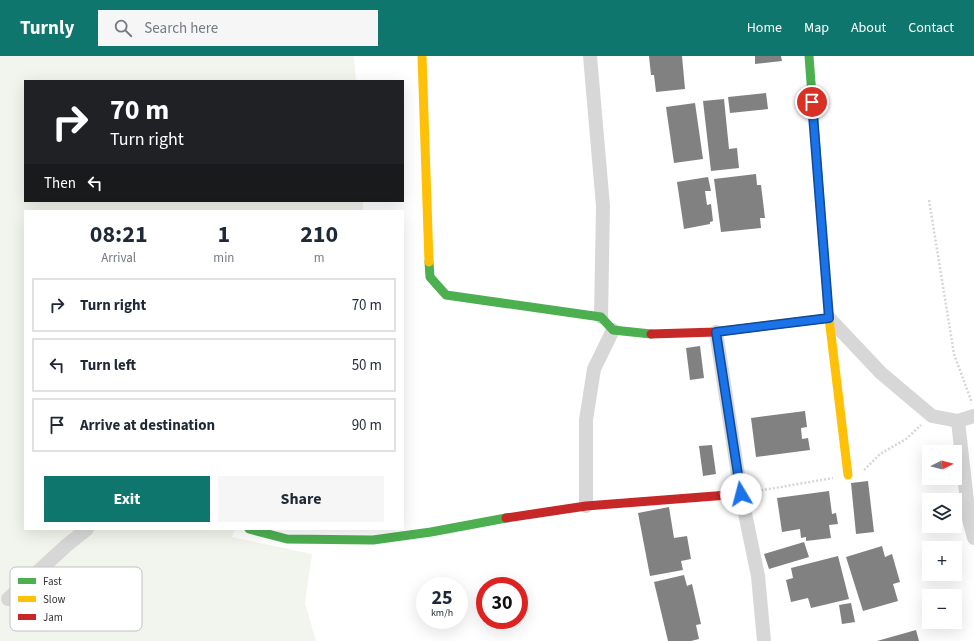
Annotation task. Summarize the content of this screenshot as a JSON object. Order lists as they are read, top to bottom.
{
  "legend": ["Fast", "Slow", "Jam"],
  "north": "right",
  "page": {
    "header": "Turnly",
    "search": "Search here",
    "nav": [
      "Home",
      "Map",
      "About",
      "Contact"
    ],
    "turn": ["70 m", "Turn right"],
    "then": "Then",
    "eta": [
      "08:21",
      "Arrival",
      "1",
      "min",
      "210",
      "m"
    ],
    "list": [
      {
        "name": "Turn right",
        "value": "70 m"
      },
      {
        "name": "Turn left",
        "value": "50 m"
      },
      {
        "name": "Arrive at destination",
        "value": "90 m"
      }
    ],
    "map_buttons": ["+", "−"],
    "buttons": ["Exit", "Share"],
    "speed": "25 km/h",
    "limit": "30"
  }
}
